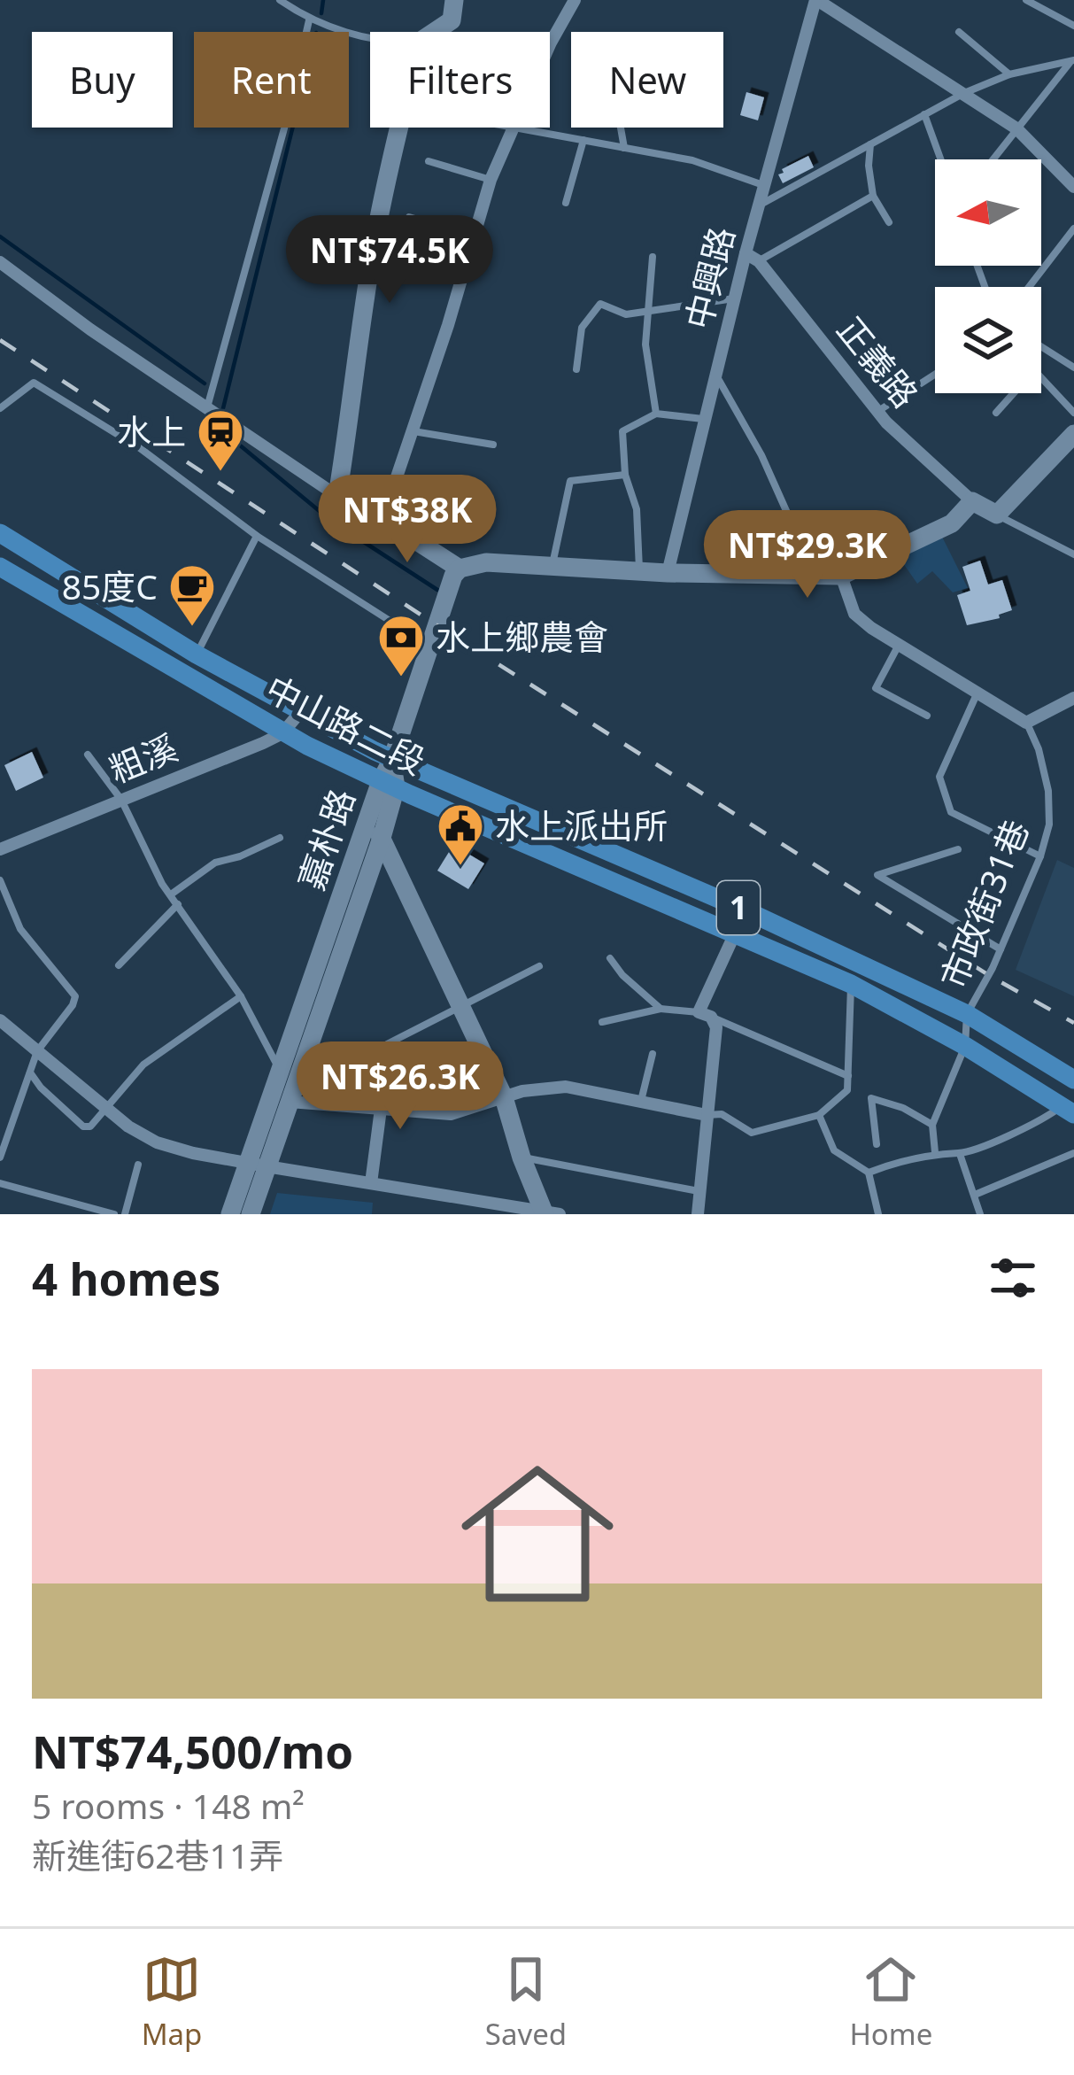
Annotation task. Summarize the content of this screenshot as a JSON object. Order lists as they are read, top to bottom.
{
  "streets": {
    "main road": ["中山路二段", "1"],
    "street": [
      "中興路",
      "正義路",
      "粗溪",
      "嘉朴路"
    ],
    "lane": ["市政街31巷"]
  },
  "crossings": [
    ["中興路", "正義路"],
    ["中山路二段", "粗溪"],
    ["中山路二段", "嘉朴路"],
    ["中山路二段", "市政街31巷"]
  ],
  "places": {
    "station": ["水上"],
    "cafe": ["85度C"],
    "bank": ["水上鄉農會"],
    "public building": ["水上派出所"]
  },
  "north": "left",
  "page": {
    "chip": [
      "Buy",
      "Rent",
      "Filters",
      "New"
    ],
    "price": [
      "NT$74.5K",
      "NT$38K",
      "NT$29.3K",
      "NT$26.3K"
    ],
    "heading": "4 homes",
    "list": [
      {
        "name": "NT$74,500/mo",
        "note": "5 rooms · 148 m² · 新進街62巷11弄"
      }
    ],
    "tabs": ["Map", "Saved", "Home"]
  }
}
